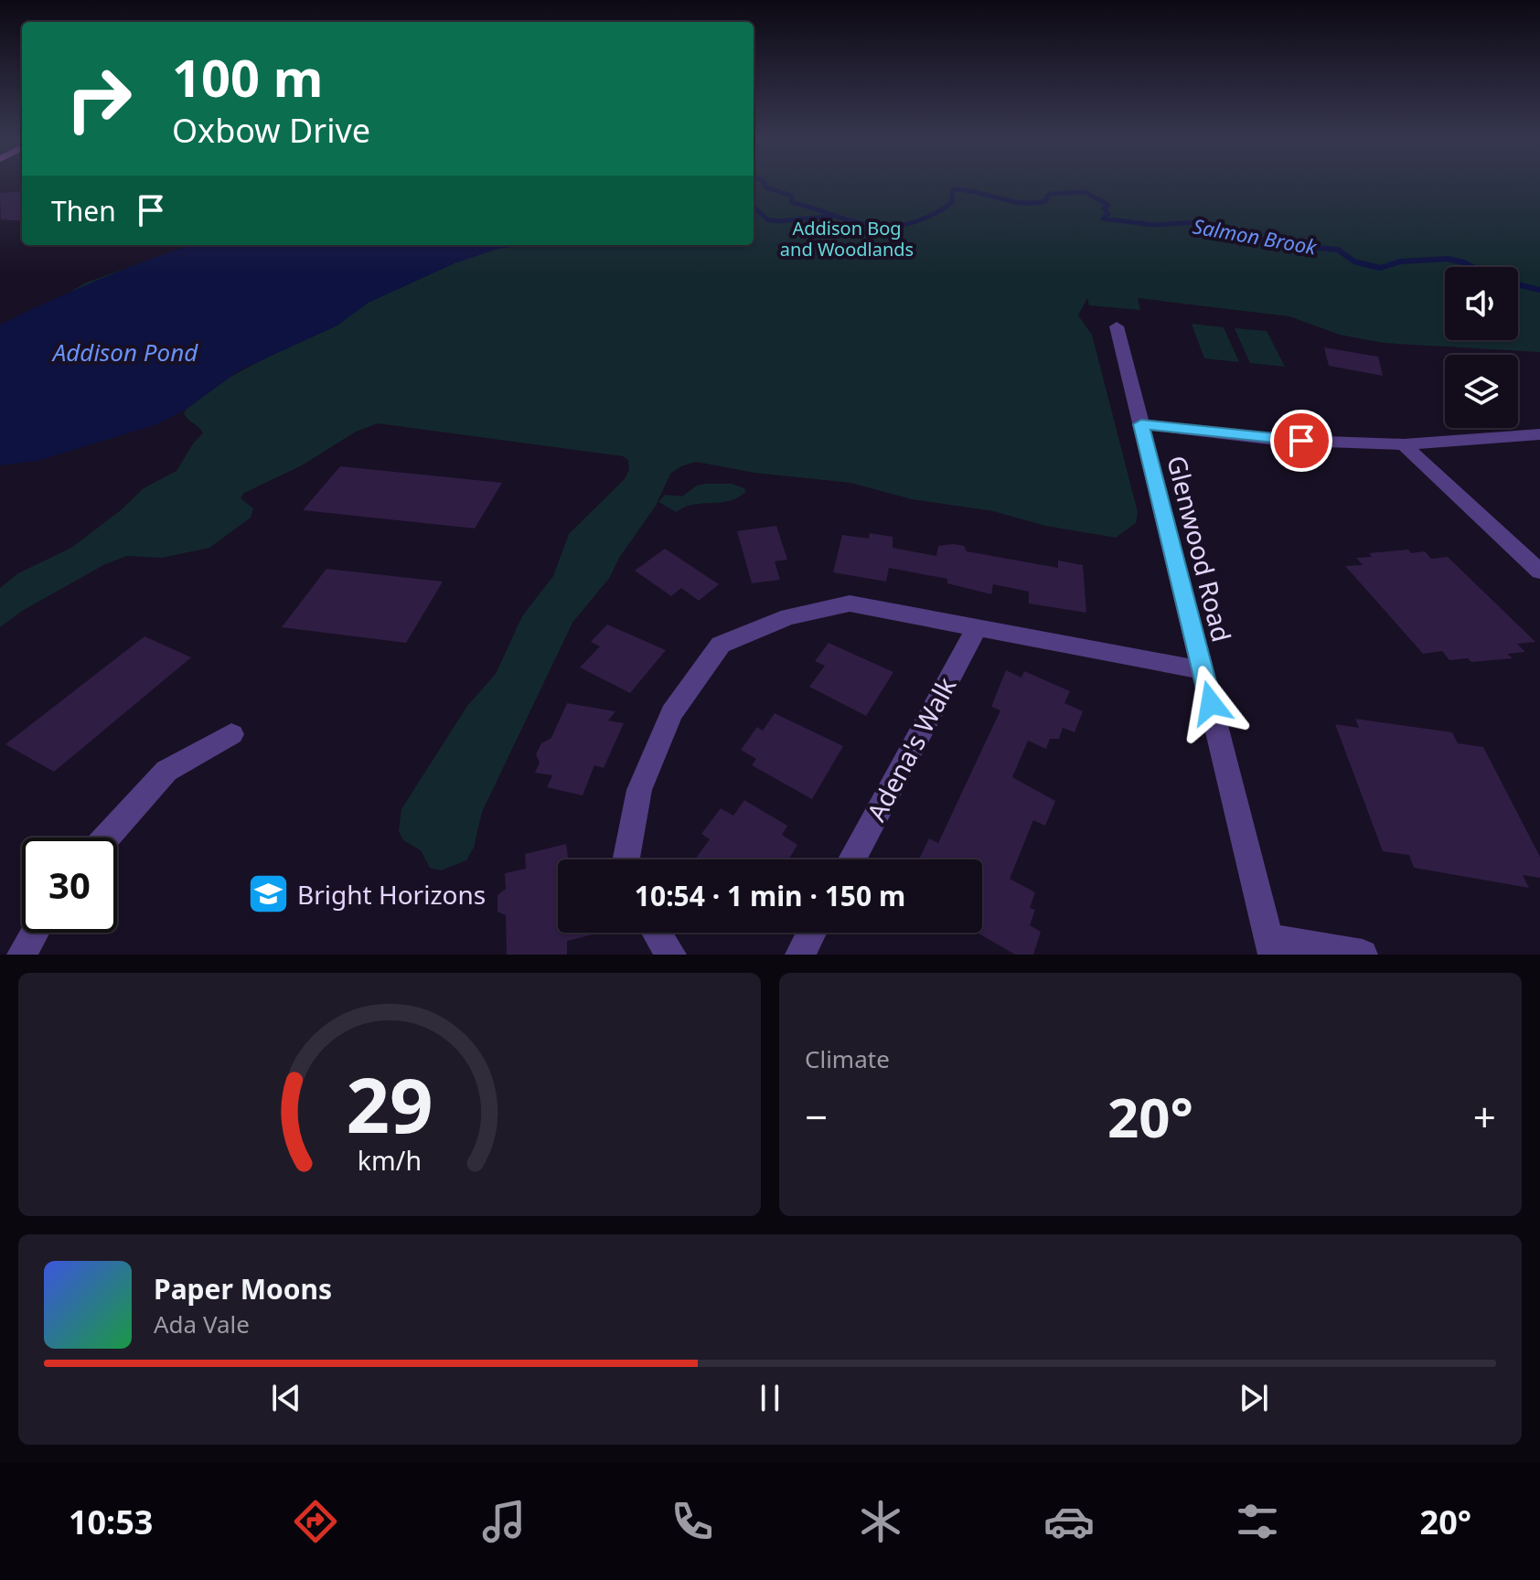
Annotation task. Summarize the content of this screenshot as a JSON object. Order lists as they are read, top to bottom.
{
  "streets": {
    "street": ["Glenwood Road", "Adena's Walk"]
  },
  "water": ["Salmon Brook", "Addison Pond"],
  "parks": ["Addison Bog and Woodlands"],
  "places": {
    "school or university": ["Bright Horizons"]
  },
  "page": {
    "turn": ["100 m", "Oxbow Drive"],
    "then": "Then",
    "limit": "30",
    "trip": "10:54 · 1 min · 150 m",
    "tile": "Climate",
    "heat": ["−", "20°", "+"],
    "song": ["Paper Moons", "Ada Vale"],
    "tabs": ["10:53", "20°"],
    "gauge": ["29", "km/h"]
  }
}
